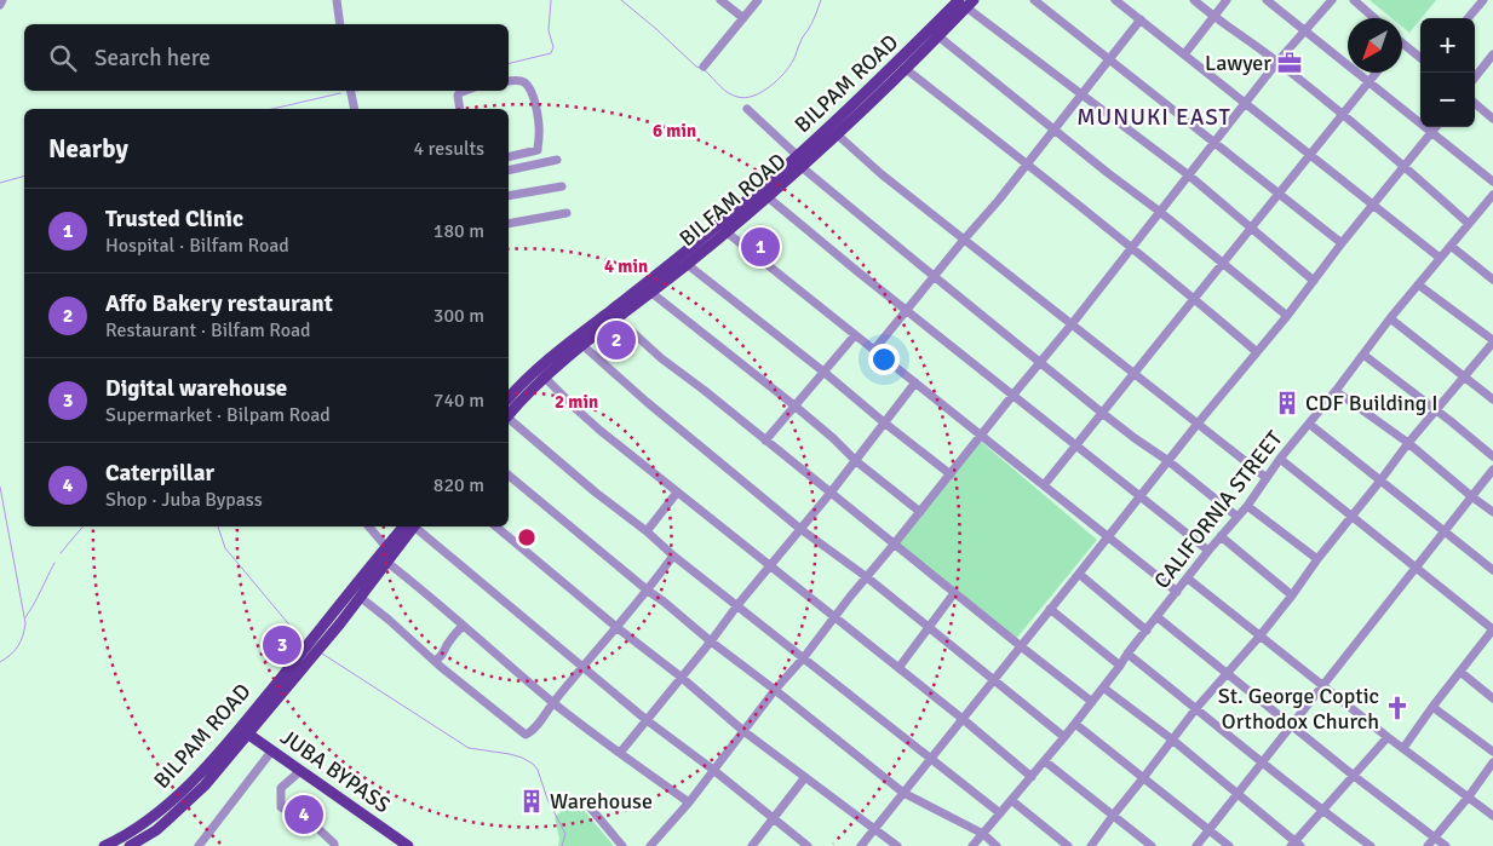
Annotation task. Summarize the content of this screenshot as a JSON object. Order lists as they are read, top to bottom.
{
  "streets": {
    "main road": ["BILPAM ROAD", "BILFAM ROAD", "JUBA BYPASS"],
    "street": ["CALIFORNIA STREET"]
  },
  "crossings": [
    ["BILPAM ROAD", "BILFAM ROAD"],
    ["BILPAM ROAD", "JUBA BYPASS"]
  ],
  "districts": ["MUNUKI EAST"],
  "places": {
    "office": ["Lawyer"],
    "building": ["CDF Building I", "Warehouse"],
    "church": ["St. George Coptic Orthodox Church"]
  },
  "north": "bottom left",
  "page": {
    "map_buttons": ["+", "−"],
    "search": "Search here",
    "heading": ["Nearby", "4 results"],
    "list": [
      {
        "mark": "1",
        "name": "Trusted Clinic",
        "note": "Hospital · Bilfam Road",
        "value": "180 m"
      },
      {
        "mark": "2",
        "name": "Affo Bakery restaurant",
        "note": "Restaurant · Bilfam Road",
        "value": "300 m"
      },
      {
        "mark": "3",
        "name": "Digital warehouse",
        "note": "Supermarket · Bilpam Road",
        "value": "740 m"
      },
      {
        "mark": "4",
        "name": "Caterpillar",
        "note": "Shop · Juba Bypass",
        "value": "820 m"
      }
    ],
    "pins": [
      "1",
      "2",
      "3",
      "4"
    ]
  },
  "rings": ["6 min", "4 min", "2 min"]
}
